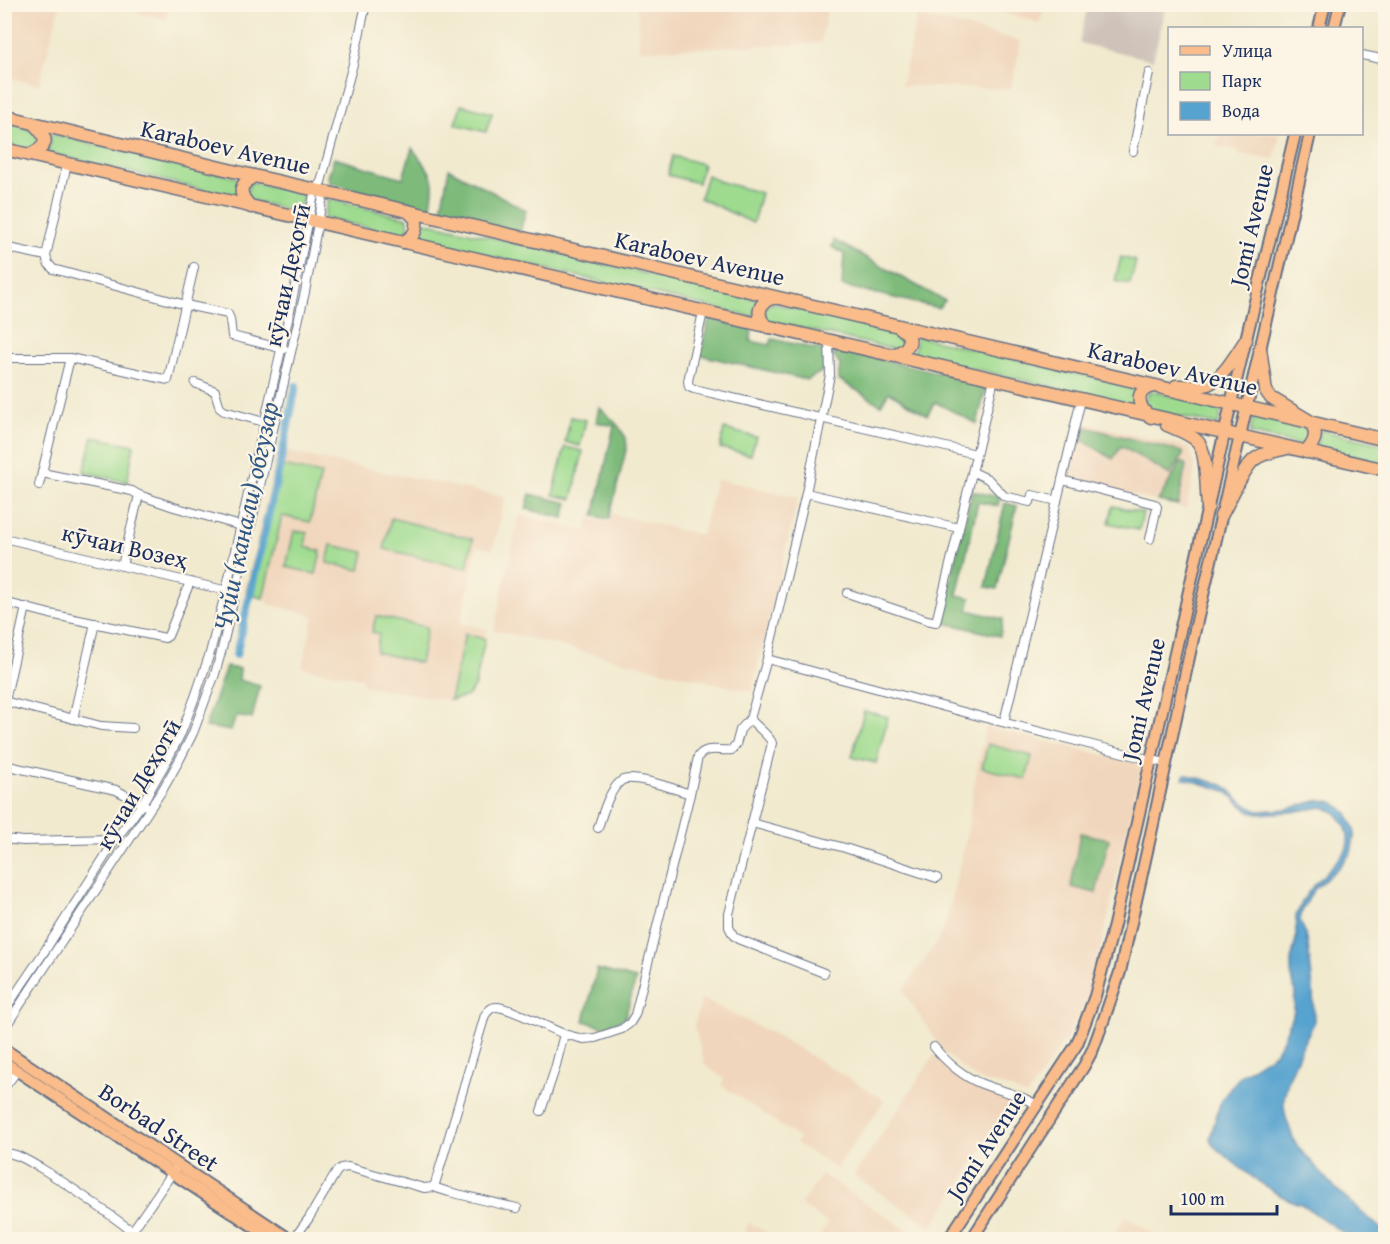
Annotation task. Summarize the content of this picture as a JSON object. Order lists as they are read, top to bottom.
{
  "streets": {
    "highway": ["Karaboev Avenue"],
    "main road": ["Jomi Avenue", "Borbad Street"],
    "street": ["кӯчаи Деҳотӣ", "кӯчаи Возеҳ"]
  },
  "crossings": [
    ["Karaboev Avenue", "Jomi Avenue"],
    ["Karaboev Avenue", "кӯчаи Деҳотӣ"],
    ["кӯчаи Деҳотӣ", "кӯчаи Возеҳ"]
  ],
  "water": ["Чуйи (канали) обгузар"],
  "legend": ["Улица", "Парк", "Вода"],
  "scale_bar": "100 m"
}
